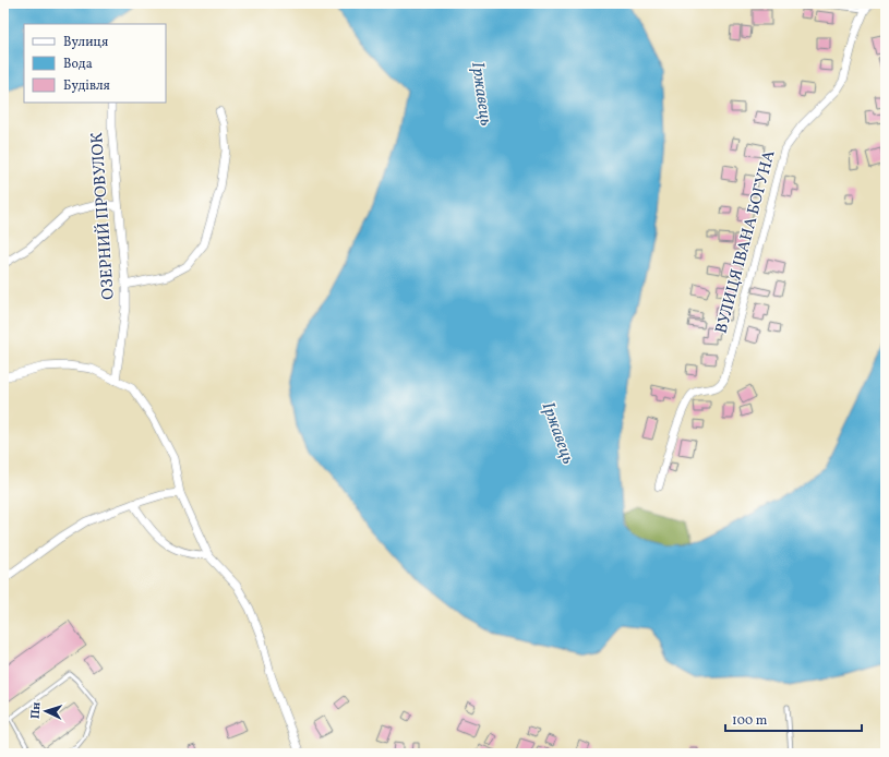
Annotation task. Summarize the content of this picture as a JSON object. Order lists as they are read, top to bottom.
{
  "streets": {
    "street": ["ОЗЕРНИЙ ПРОВУЛОК", "ВУЛИЦЯ ІВАНА БОГУНА"]
  },
  "water": ["Іржавець"],
  "legend": ["Вулиця", "Вода", "Будівля"],
  "scale_bar": "100 m",
  "north": "left"
}
